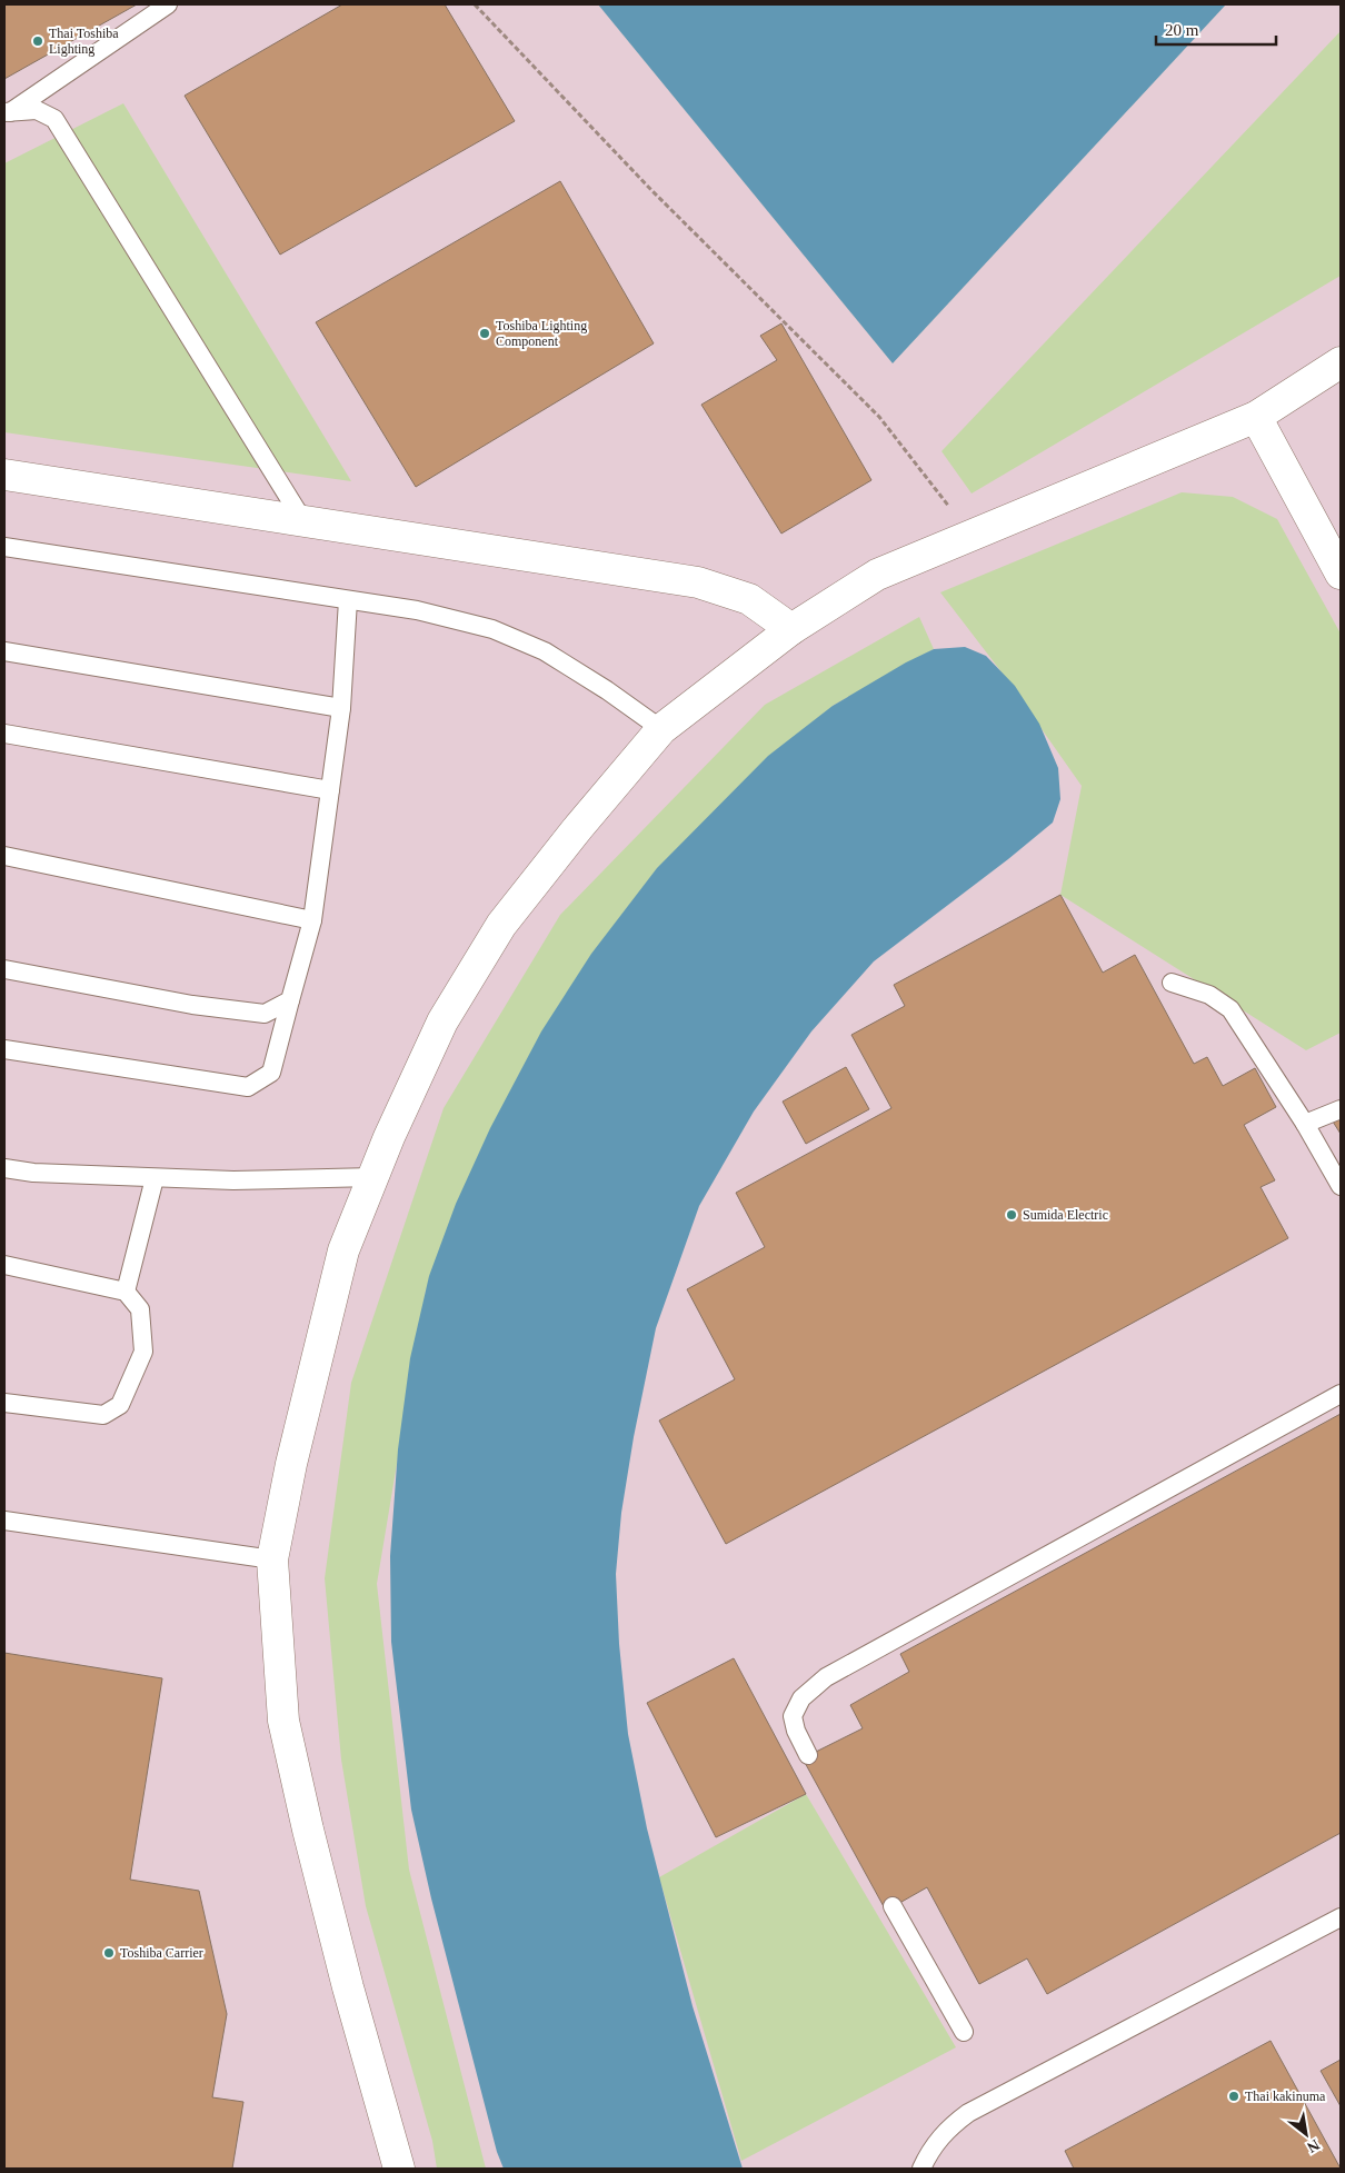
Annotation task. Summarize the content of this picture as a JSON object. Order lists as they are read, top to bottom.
{
  "places": [
    "Thai Toshiba Lighting",
    "Toshiba Lighting Component",
    "Sumida Electric",
    "Toshiba Carrier",
    "Thai kakinuma"
  ],
  "scale_bar": "20 m",
  "north": "bottom right"
}
